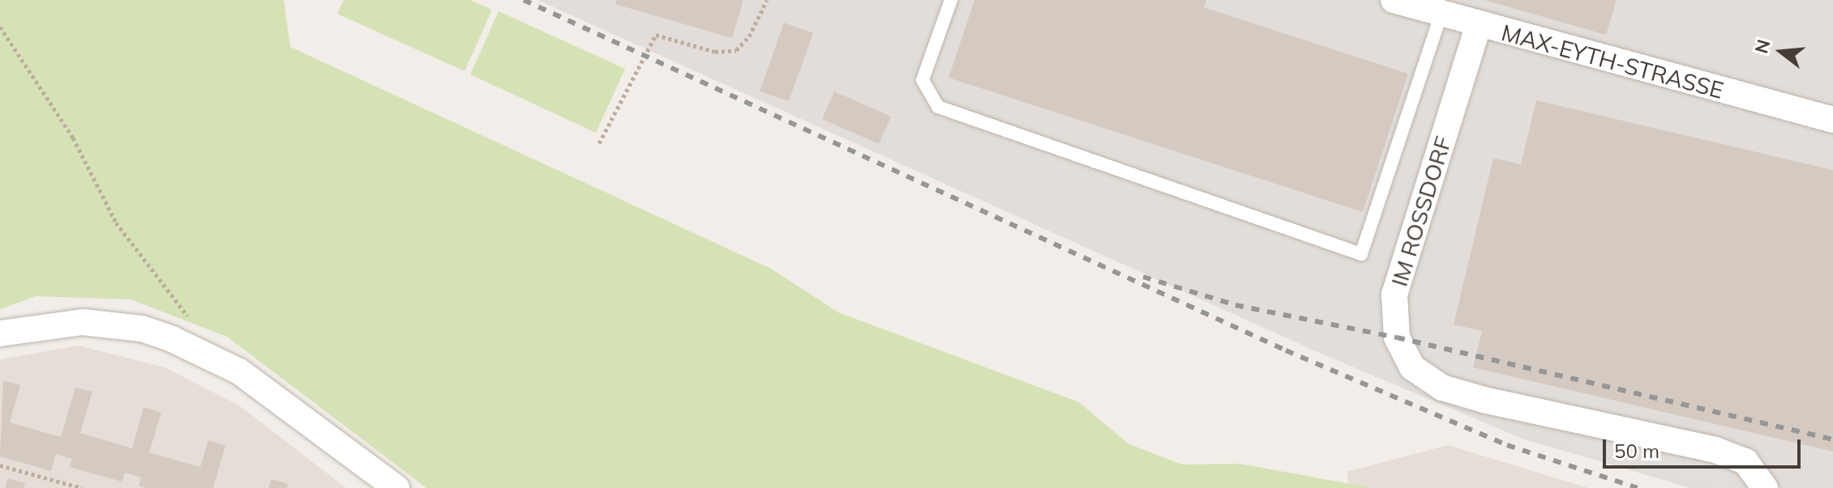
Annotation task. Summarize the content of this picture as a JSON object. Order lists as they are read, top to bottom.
{
  "streets": {
    "street": ["MAX-EYTH-STRASSE", "IM ROSSDORF"]
  },
  "crossings": [
    ["MAX-EYTH-STRASSE", "IM ROSSDORF"]
  ],
  "scale_bar": "50 m",
  "north": "left"
}
